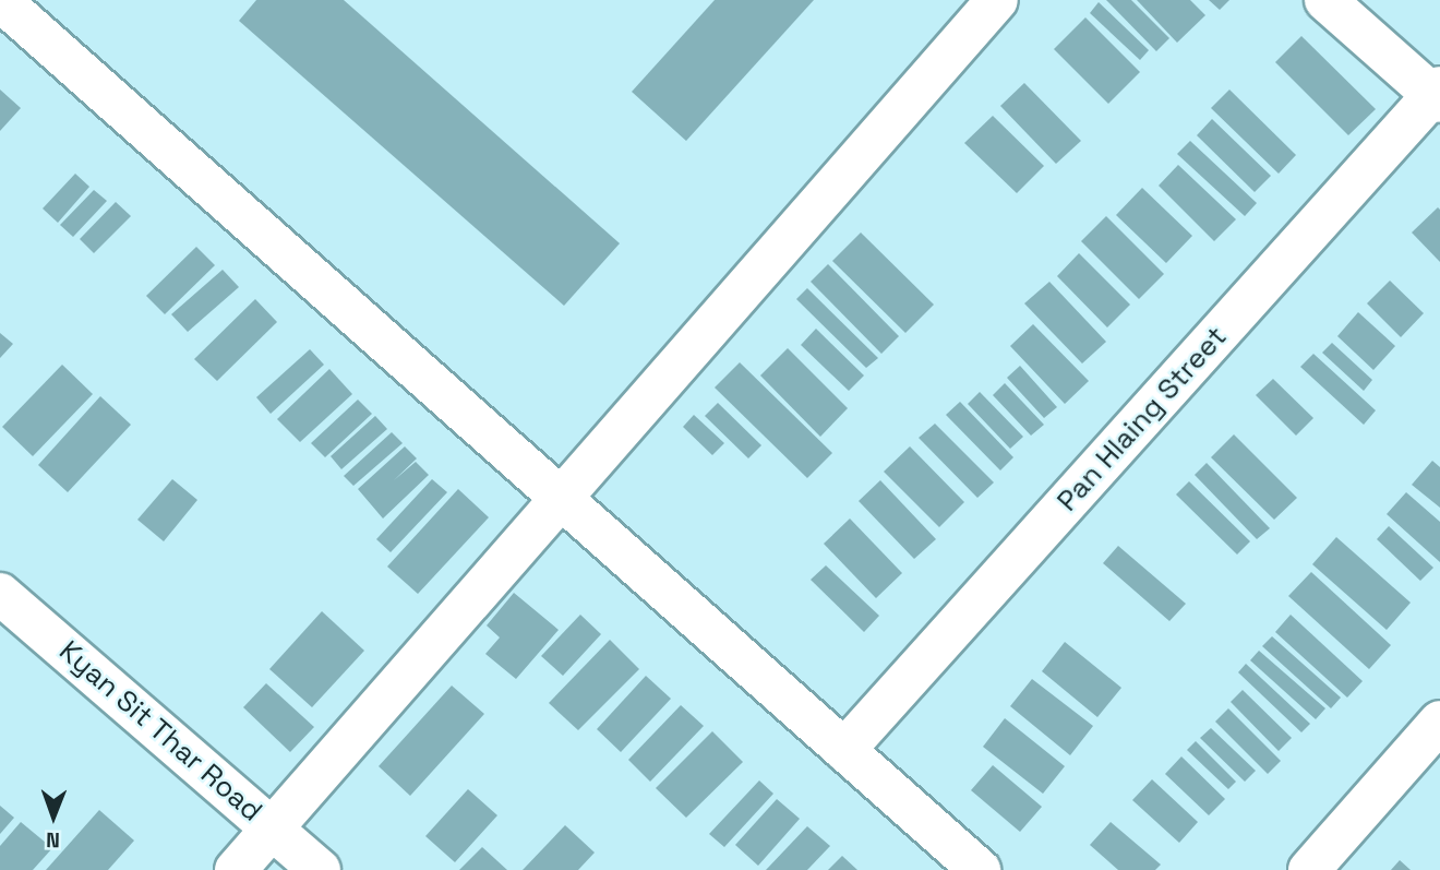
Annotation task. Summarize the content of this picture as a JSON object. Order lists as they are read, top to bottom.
{
  "streets": {
    "street": ["Pan Hlaing Street", "Kyan Sit Thar Road"]
  },
  "north": "bottom"
}
